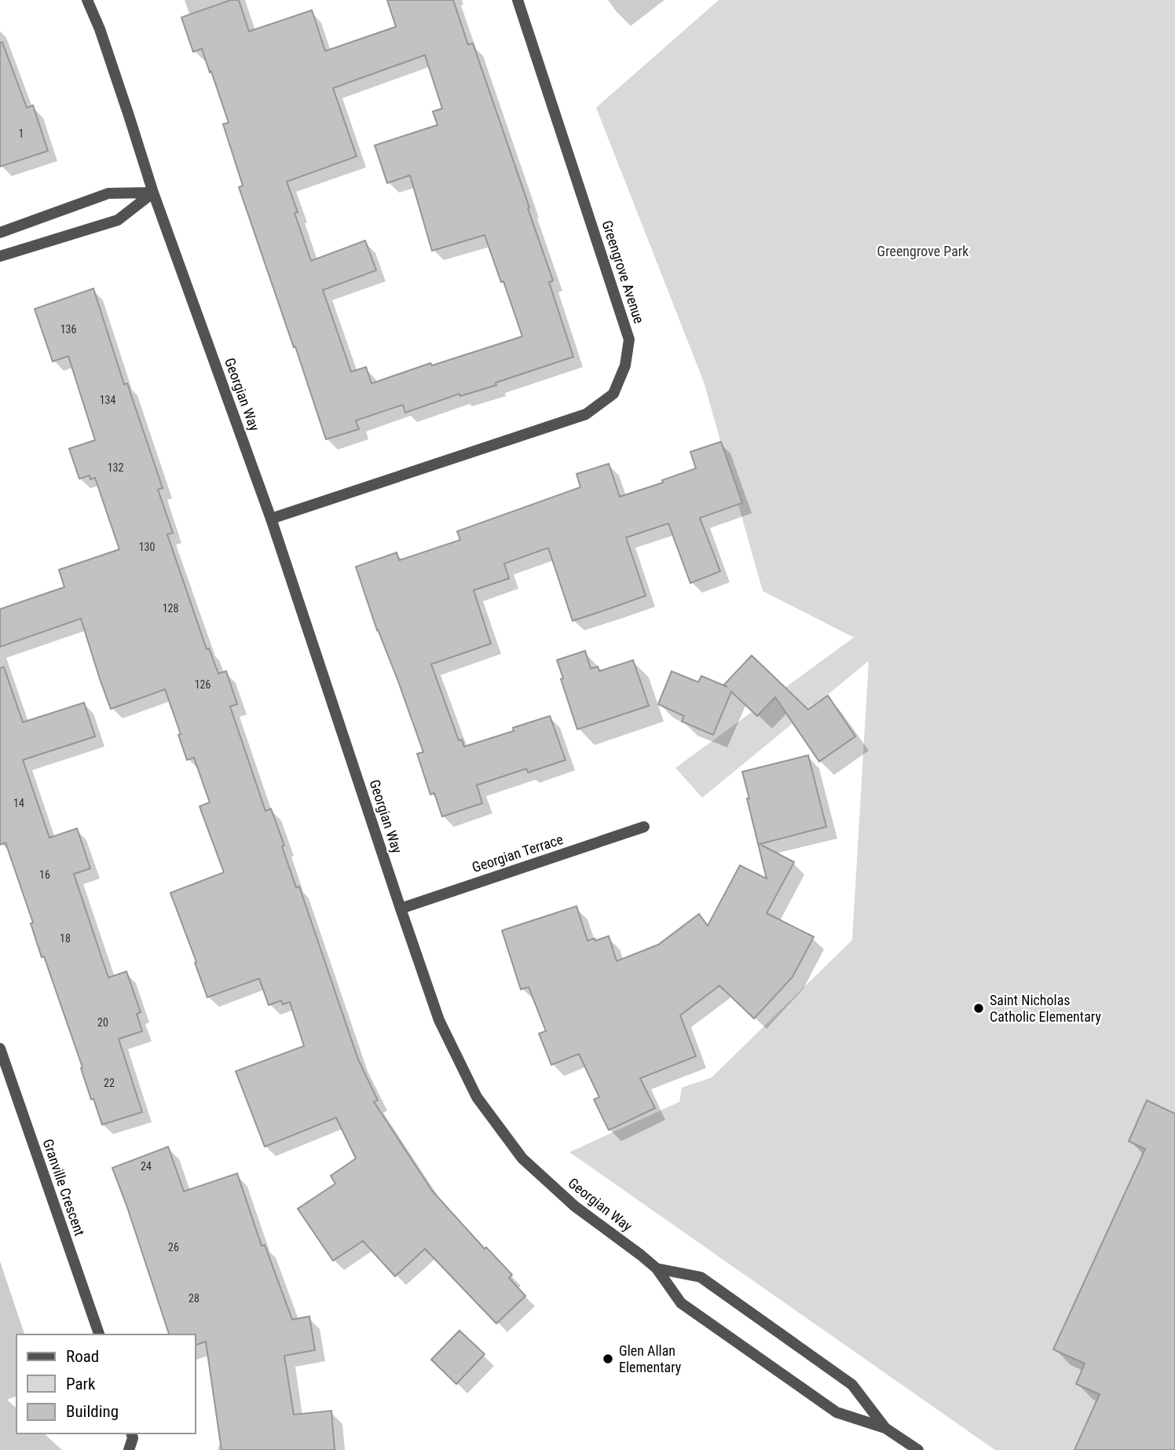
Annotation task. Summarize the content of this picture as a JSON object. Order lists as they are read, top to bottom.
{
  "streets": {
    "street": [
      "Greengrove Avenue",
      "Georgian Way",
      "Georgian Terrace",
      "Granville Crescent"
    ]
  },
  "crossings": [
    ["Greengrove Avenue", "Georgian Way"],
    ["Georgian Way", "Georgian Terrace"]
  ],
  "parks": ["Greengrove Park"],
  "places": ["Saint Nicholas Catholic Elementary", "Glen Allan Elementary"],
  "house_numbers": [
    "1",
    "136",
    "134",
    "132",
    "130",
    "128",
    "126",
    "14",
    "16",
    "18",
    "20",
    "22",
    "24",
    "26",
    "28"
  ],
  "legend": ["Road", "Park", "Building"]
}
